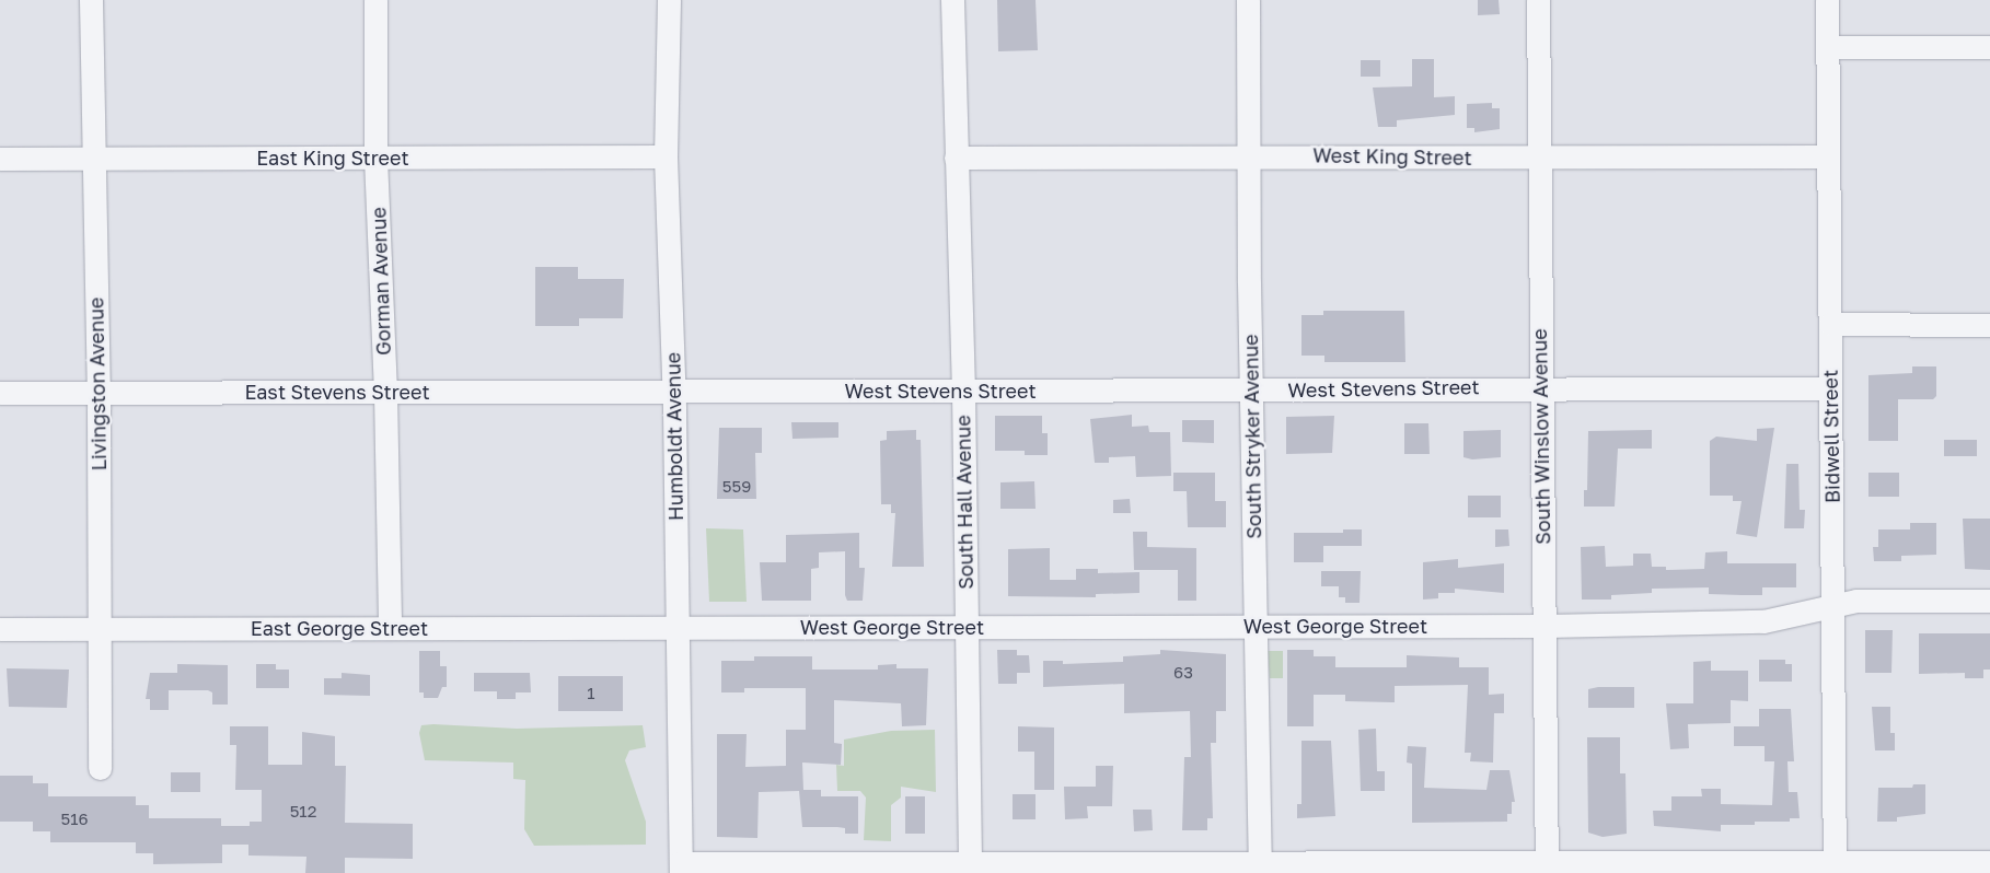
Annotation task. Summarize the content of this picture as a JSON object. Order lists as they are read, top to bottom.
{
  "streets": {
    "street": [
      "West King Street",
      "East King Street",
      "Gorman Avenue",
      "Livingston Avenue",
      "West Stevens Street",
      "East Stevens Street",
      "Humboldt Avenue",
      "South Stryker Avenue",
      "South Winslow Avenue",
      "Bidwell Street",
      "South Hall Avenue",
      "West George Street",
      "East George Street"
    ]
  },
  "crossings": [
    ["West King Street", "South Stryker Avenue"],
    ["West King Street", "South Winslow Avenue"],
    ["West King Street", "Bidwell Street"],
    ["West King Street", "South Hall Avenue"],
    ["East King Street", "Gorman Avenue"],
    ["East King Street", "Livingston Avenue"],
    ["East King Street", "Humboldt Avenue"],
    ["Gorman Avenue", "East Stevens Street"],
    ["Gorman Avenue", "East George Street"],
    ["Livingston Avenue", "East Stevens Street"],
    ["Livingston Avenue", "East George Street"],
    ["West Stevens Street", "East Stevens Street"],
    ["West Stevens Street", "Humboldt Avenue"],
    ["West Stevens Street", "South Stryker Avenue"],
    ["West Stevens Street", "South Winslow Avenue"],
    ["West Stevens Street", "Bidwell Street"],
    ["West Stevens Street", "South Hall Avenue"],
    ["East Stevens Street", "Humboldt Avenue"],
    ["Humboldt Avenue", "West George Street"],
    ["Humboldt Avenue", "East George Street"],
    ["South Stryker Avenue", "West George Street"],
    ["South Winslow Avenue", "West George Street"],
    ["Bidwell Street", "West George Street"],
    ["South Hall Avenue", "West George Street"],
    ["West George Street", "East George Street"]
  ],
  "house_numbers": [
    "559",
    "63",
    "1",
    "512",
    "516"
  ]
}
